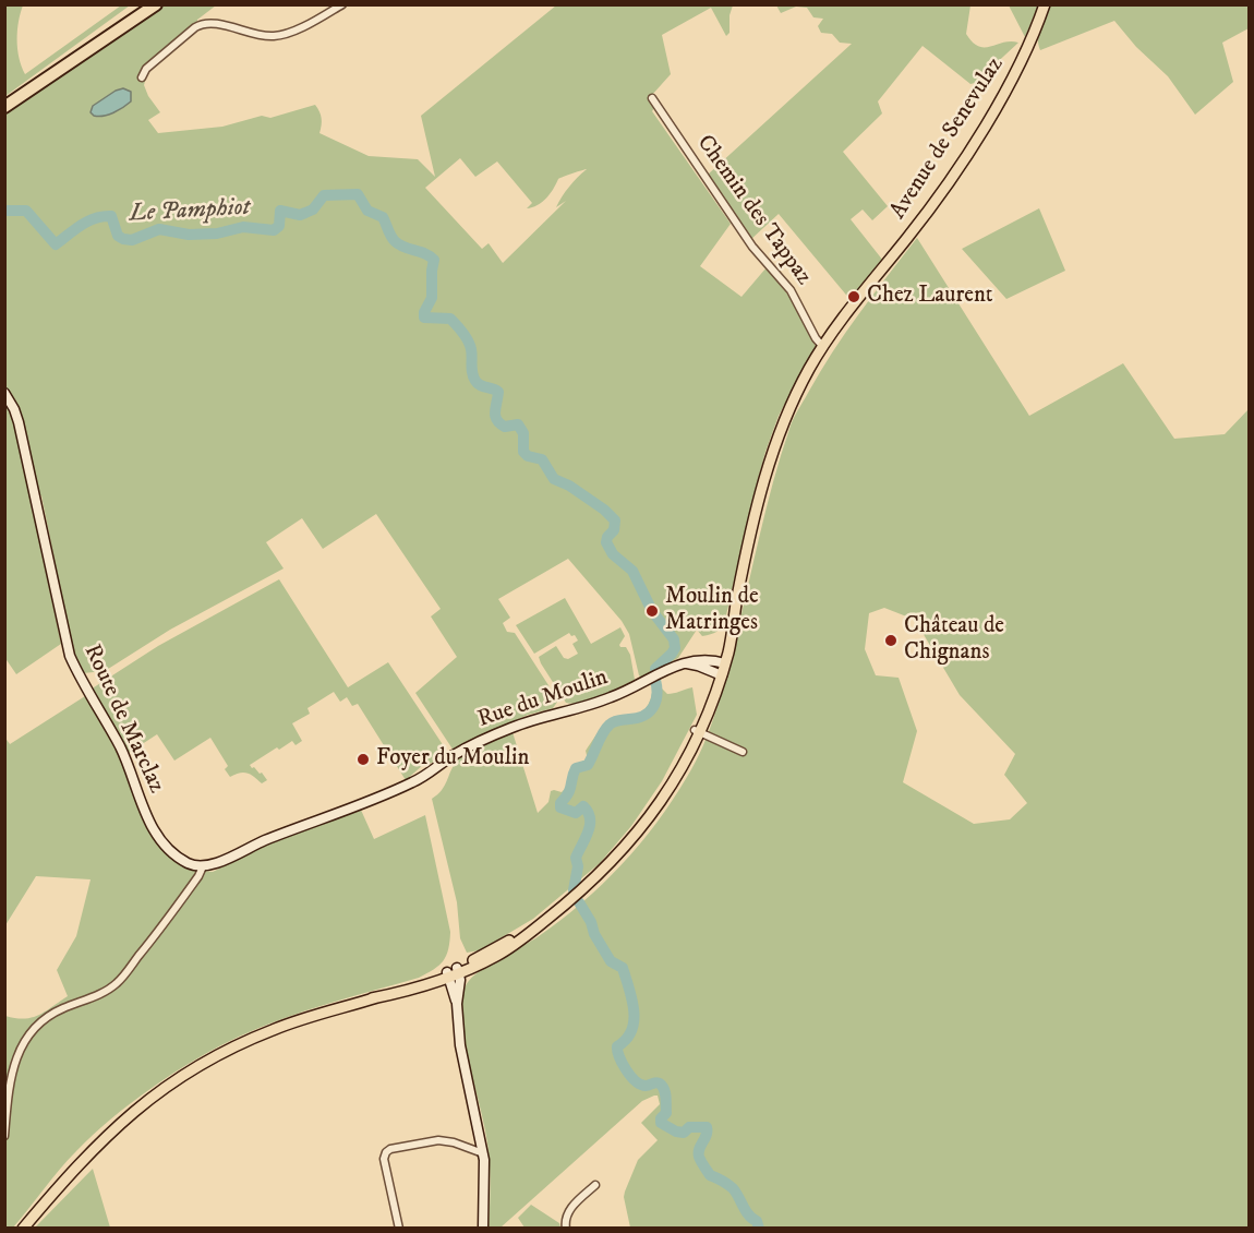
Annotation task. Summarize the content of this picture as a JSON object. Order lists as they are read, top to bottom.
{
  "streets": {
    "main road": ["Avenue de Senevulaz"],
    "street": ["Chemin des Tappaz", "Rue du Moulin", "Route de Marclaz"]
  },
  "crossings": [
    ["Avenue de Senevulaz", "Chemin des Tappaz"],
    ["Avenue de Senevulaz", "Rue du Moulin"],
    ["Rue du Moulin", "Route de Marclaz"]
  ],
  "water": ["Le Pamphiot"],
  "places": [
    "Chez Laurent",
    "Moulin de Matringes",
    "Château de Chignans",
    "Foyer du Moulin"
  ]
}
